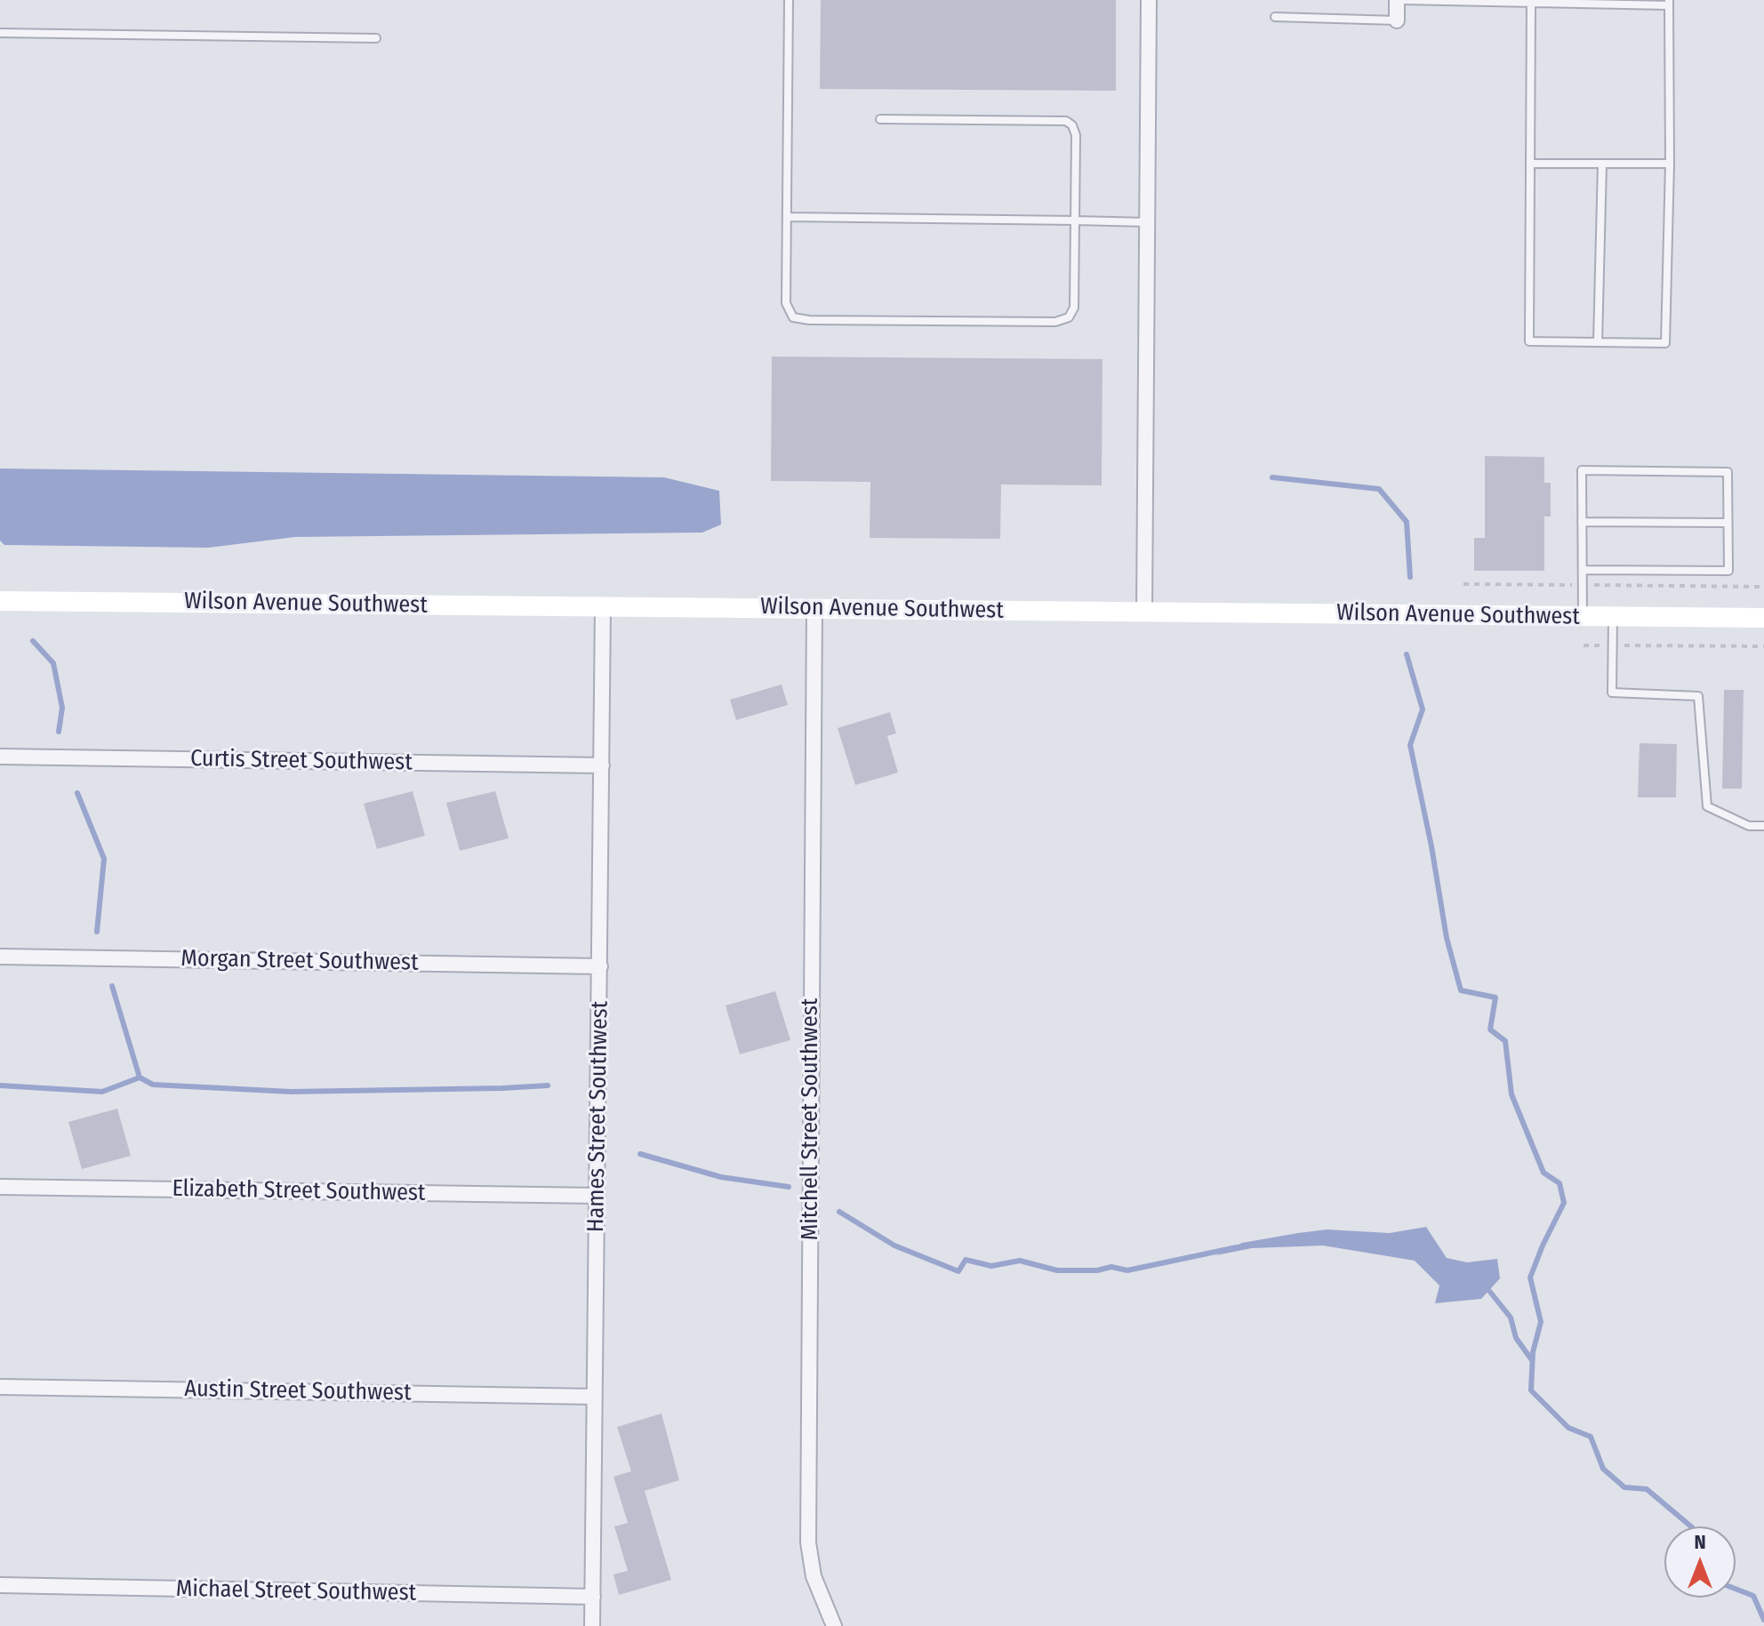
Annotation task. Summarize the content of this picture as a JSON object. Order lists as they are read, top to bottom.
{
  "streets": {
    "street": [
      "Wilson Avenue Southwest",
      "Curtis Street Southwest",
      "Morgan Street Southwest",
      "Hames Street Southwest",
      "Mitchell Street Southwest",
      "Elizabeth Street Southwest",
      "Austin Street Southwest",
      "Michael Street Southwest"
    ]
  },
  "crossings": [
    ["Wilson Avenue Southwest", "Hames Street Southwest"],
    ["Wilson Avenue Southwest", "Mitchell Street Southwest"],
    ["Curtis Street Southwest", "Hames Street Southwest"],
    ["Morgan Street Southwest", "Hames Street Southwest"],
    ["Hames Street Southwest", "Elizabeth Street Southwest"],
    ["Hames Street Southwest", "Austin Street Southwest"],
    ["Hames Street Southwest", "Michael Street Southwest"]
  ],
  "north": "top"
}
